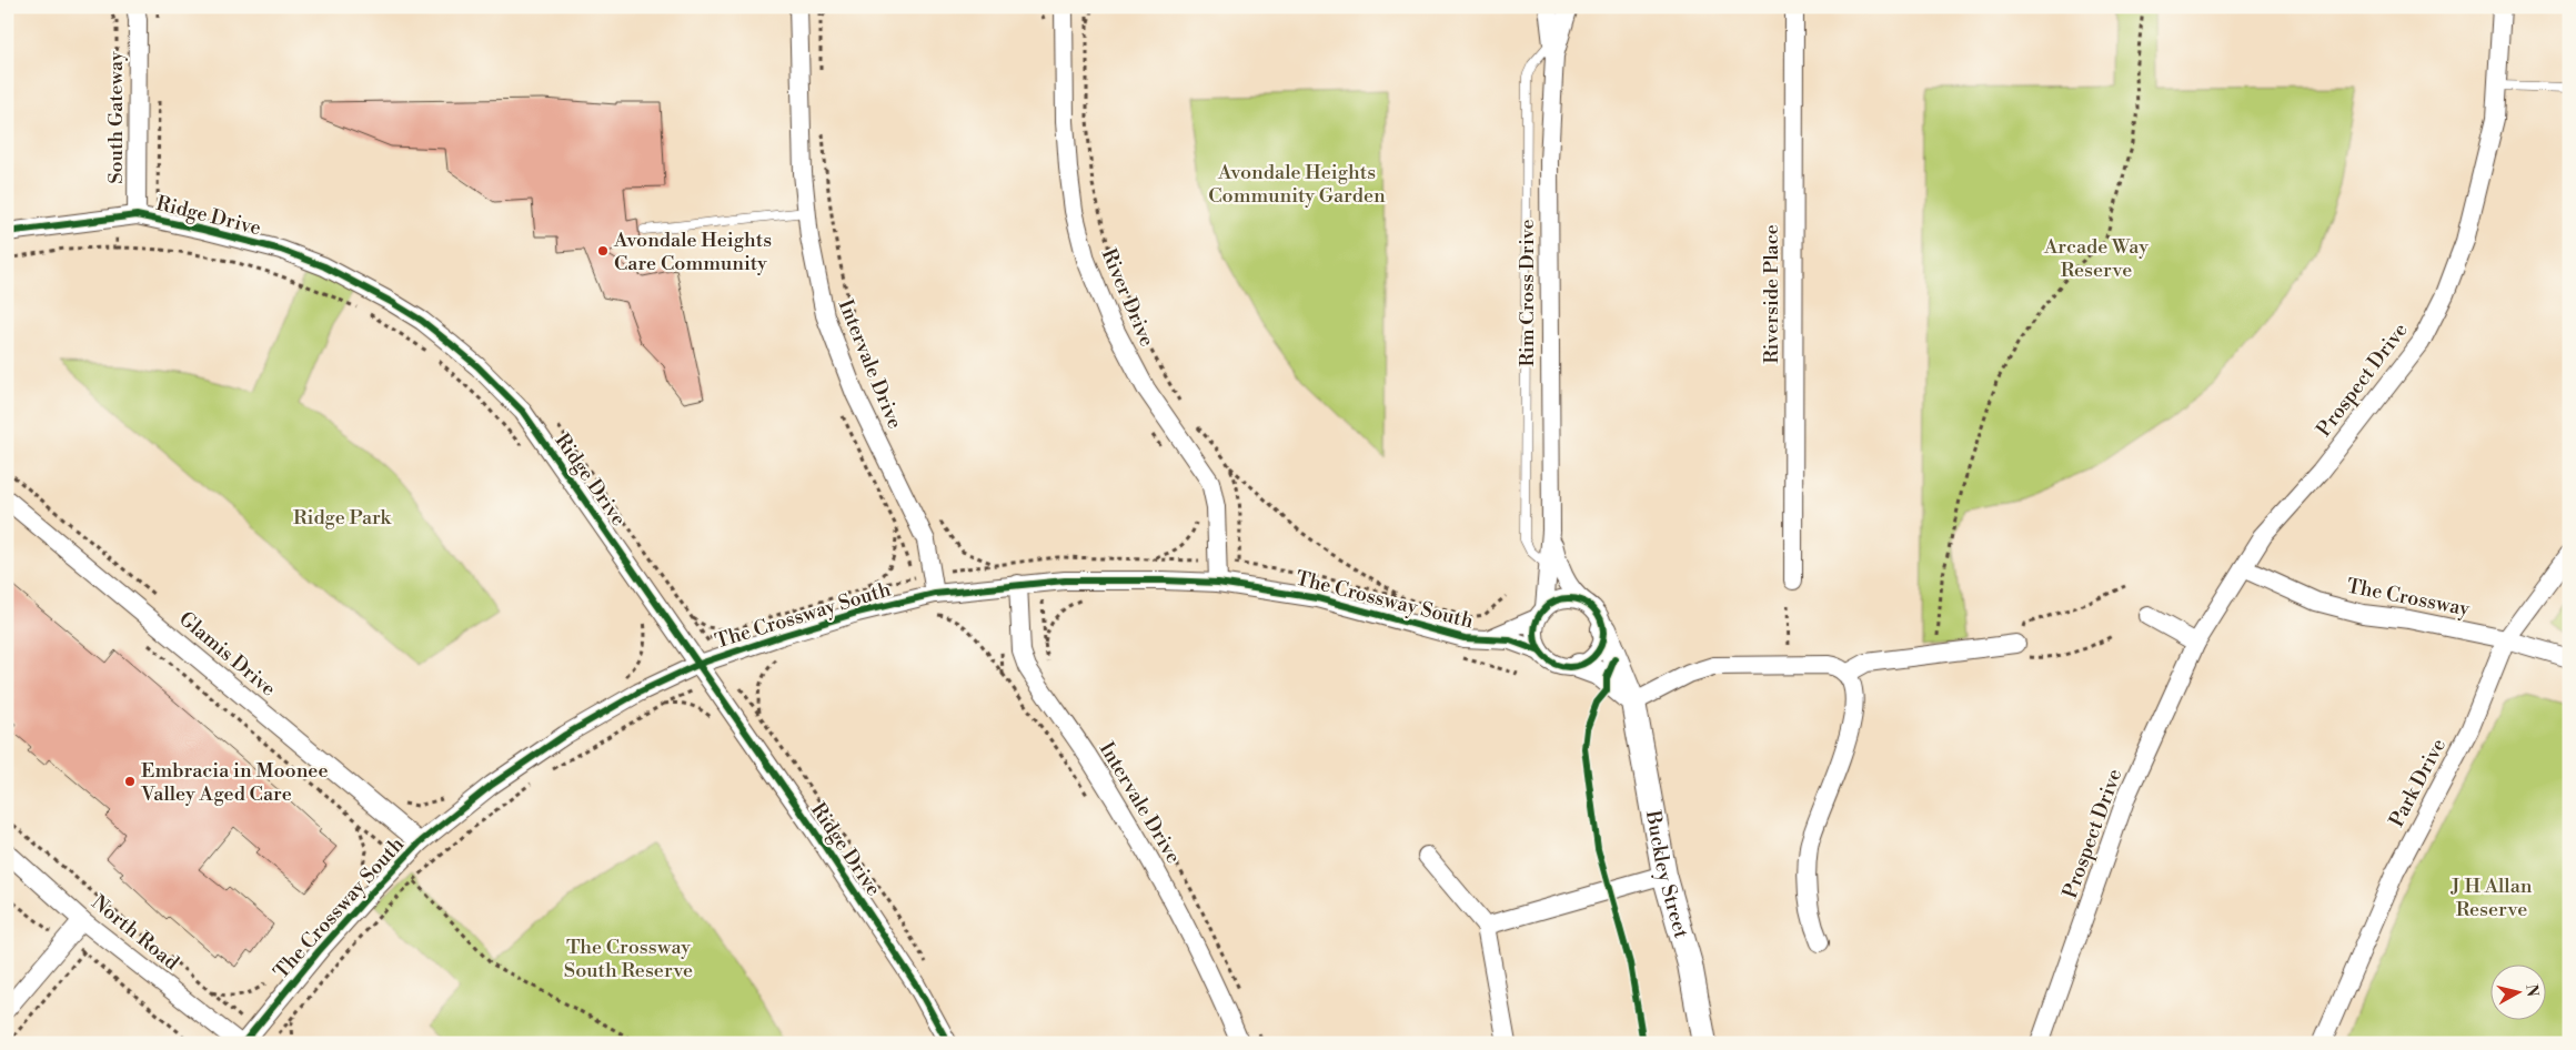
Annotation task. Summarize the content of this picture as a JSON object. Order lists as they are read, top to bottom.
{
  "streets": {
    "street": [
      "South Gateway",
      "Ridge Drive",
      "Rim Cross Drive",
      "Riverside Place",
      "River Drive",
      "Intervale Drive",
      "Prospect Drive",
      "The Crossway",
      "The Crossway South",
      "Glamis Drive",
      "Park Drive",
      "Buckley Street",
      "North Road"
    ]
  },
  "crossings": [
    ["South Gateway", "Ridge Drive"],
    ["Ridge Drive", "The Crossway South"],
    ["Rim Cross Drive", "The Crossway South"],
    ["Rim Cross Drive", "Buckley Street"],
    ["River Drive", "The Crossway South"],
    ["Intervale Drive", "The Crossway South"],
    ["Prospect Drive", "The Crossway"],
    ["The Crossway", "Park Drive"],
    ["The Crossway South", "Glamis Drive"],
    ["The Crossway South", "Buckley Street"],
    ["The Crossway South", "North Road"]
  ],
  "parks": [
    "Avondale Heights Community Garden",
    "Arcade Way Reserve",
    "Ridge Park",
    "J H Allan Reserve",
    "The Crossway South Reserve"
  ],
  "places": ["Avondale Heights Care Community", "Embracia in Moonee Valley Aged Care"],
  "north": "right"
}
